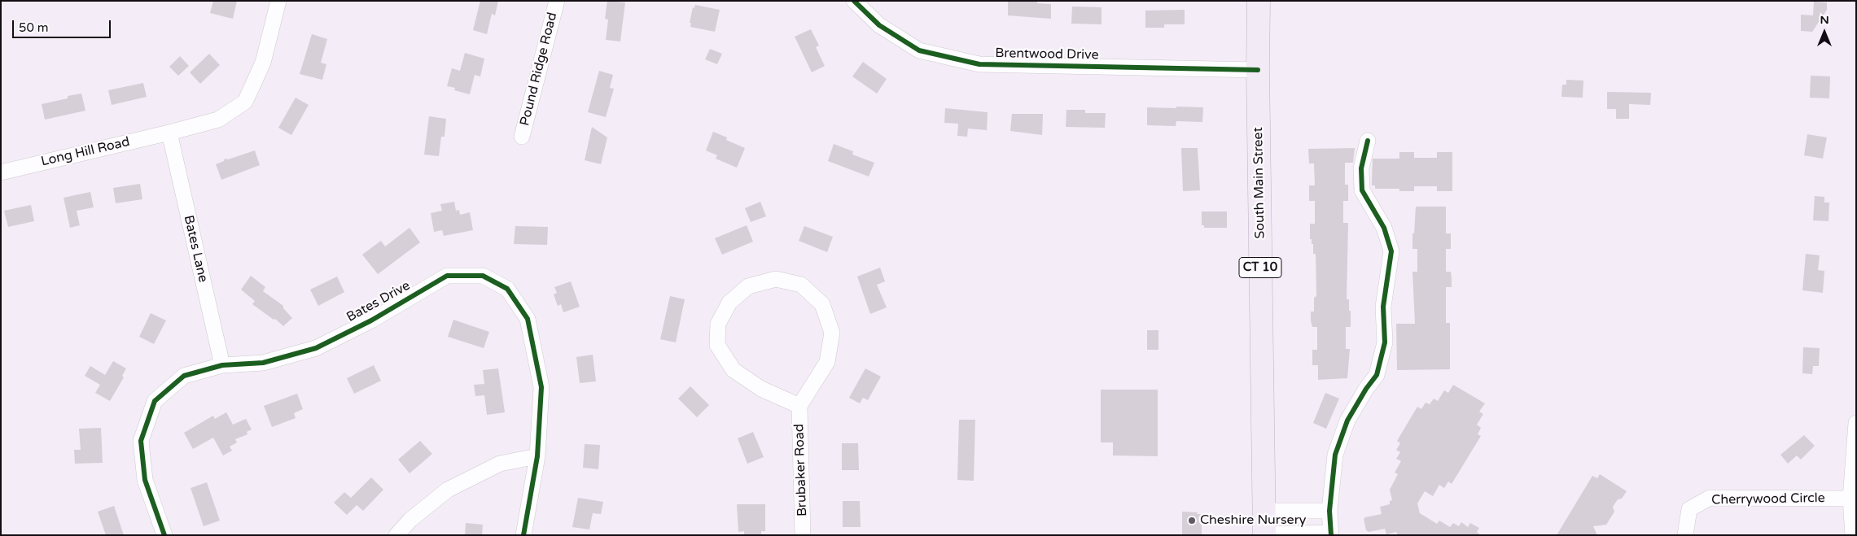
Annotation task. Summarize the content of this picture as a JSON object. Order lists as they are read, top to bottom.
{
  "streets": {
    "highway": ["South Main Street", "CT 10"],
    "street": [
      "Brentwood Drive",
      "Pound Ridge Road",
      "Long Hill Road",
      "Bates Lane",
      "Bates Drive",
      "Brubaker Road",
      "Cherrywood Circle"
    ]
  },
  "crossings": [
    ["Brentwood Drive", "South Main Street"],
    ["Long Hill Road", "Bates Lane"],
    ["Bates Lane", "Bates Drive"]
  ],
  "places": ["Cheshire Nursery"],
  "scale_bar": "50 m",
  "north": "top"
}
